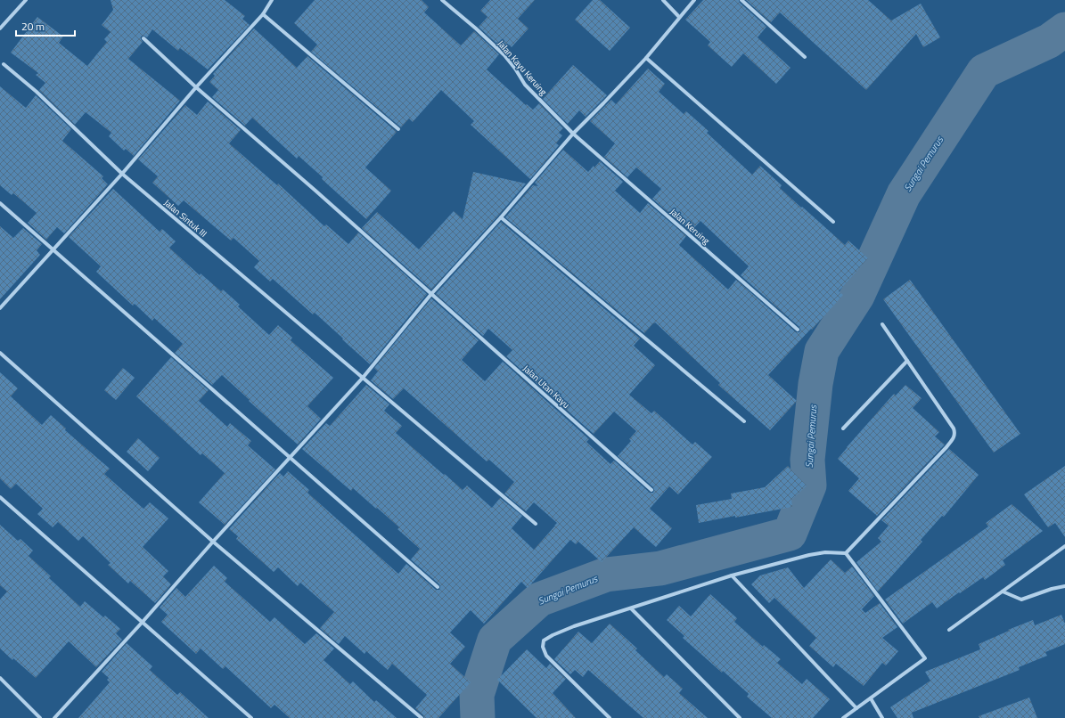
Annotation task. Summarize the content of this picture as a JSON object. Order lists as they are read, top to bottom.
{
  "streets": {
    "street": [
      "Jalan Kayu Keruing",
      "Jalan Sintuk III",
      "Jalan Keruing",
      "Jalan Utan Kayu"
    ]
  },
  "crossings": [
    ["Jalan Kayu Keruing", "Jalan Keruing"]
  ],
  "water": ["Sungai Pemurus"],
  "scale_bar": "20 m"
}
